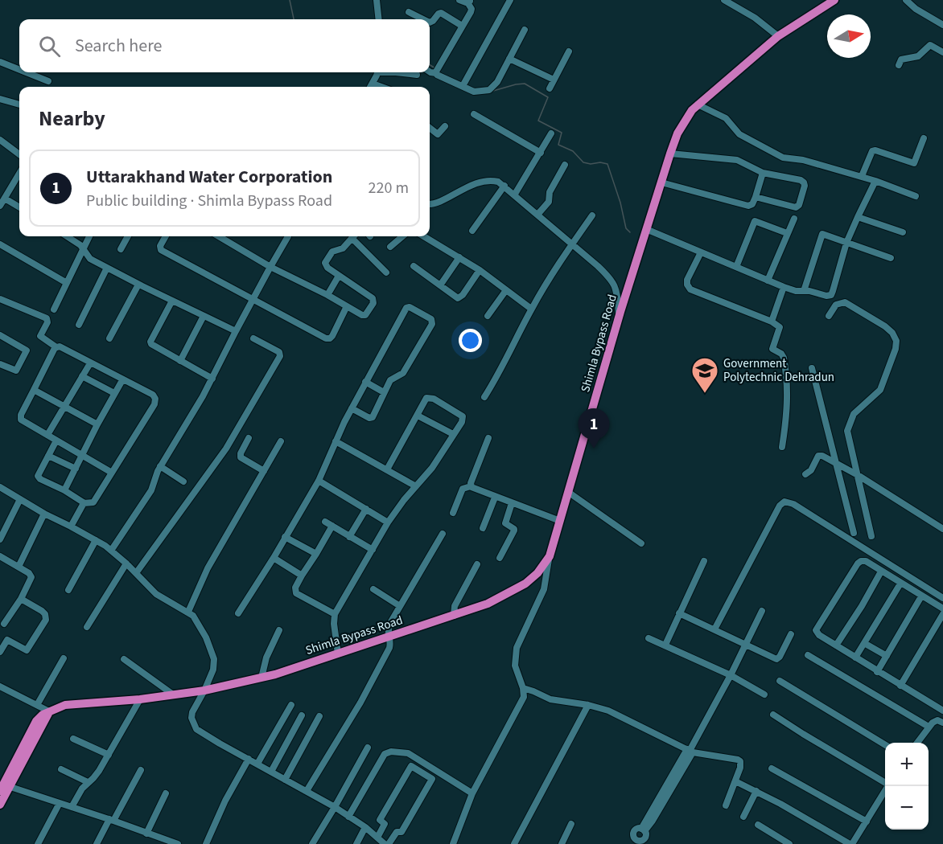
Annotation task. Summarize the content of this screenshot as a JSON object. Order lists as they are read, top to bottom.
{
  "streets": {
    "highway": ["Shimla Bypass Road"]
  },
  "places": {
    "school or university": ["Government Polytechnic Dehradun"]
  },
  "north": "right",
  "page": {
    "search": "Search here",
    "heading": "Nearby",
    "list": [
      {
        "mark": "1",
        "name": "Uttarakhand Water Corporation",
        "note": "Public building · Shimla Bypass Road",
        "value": "220 m"
      }
    ],
    "pins": "1",
    "map_buttons": ["+", "−"]
  }
}
